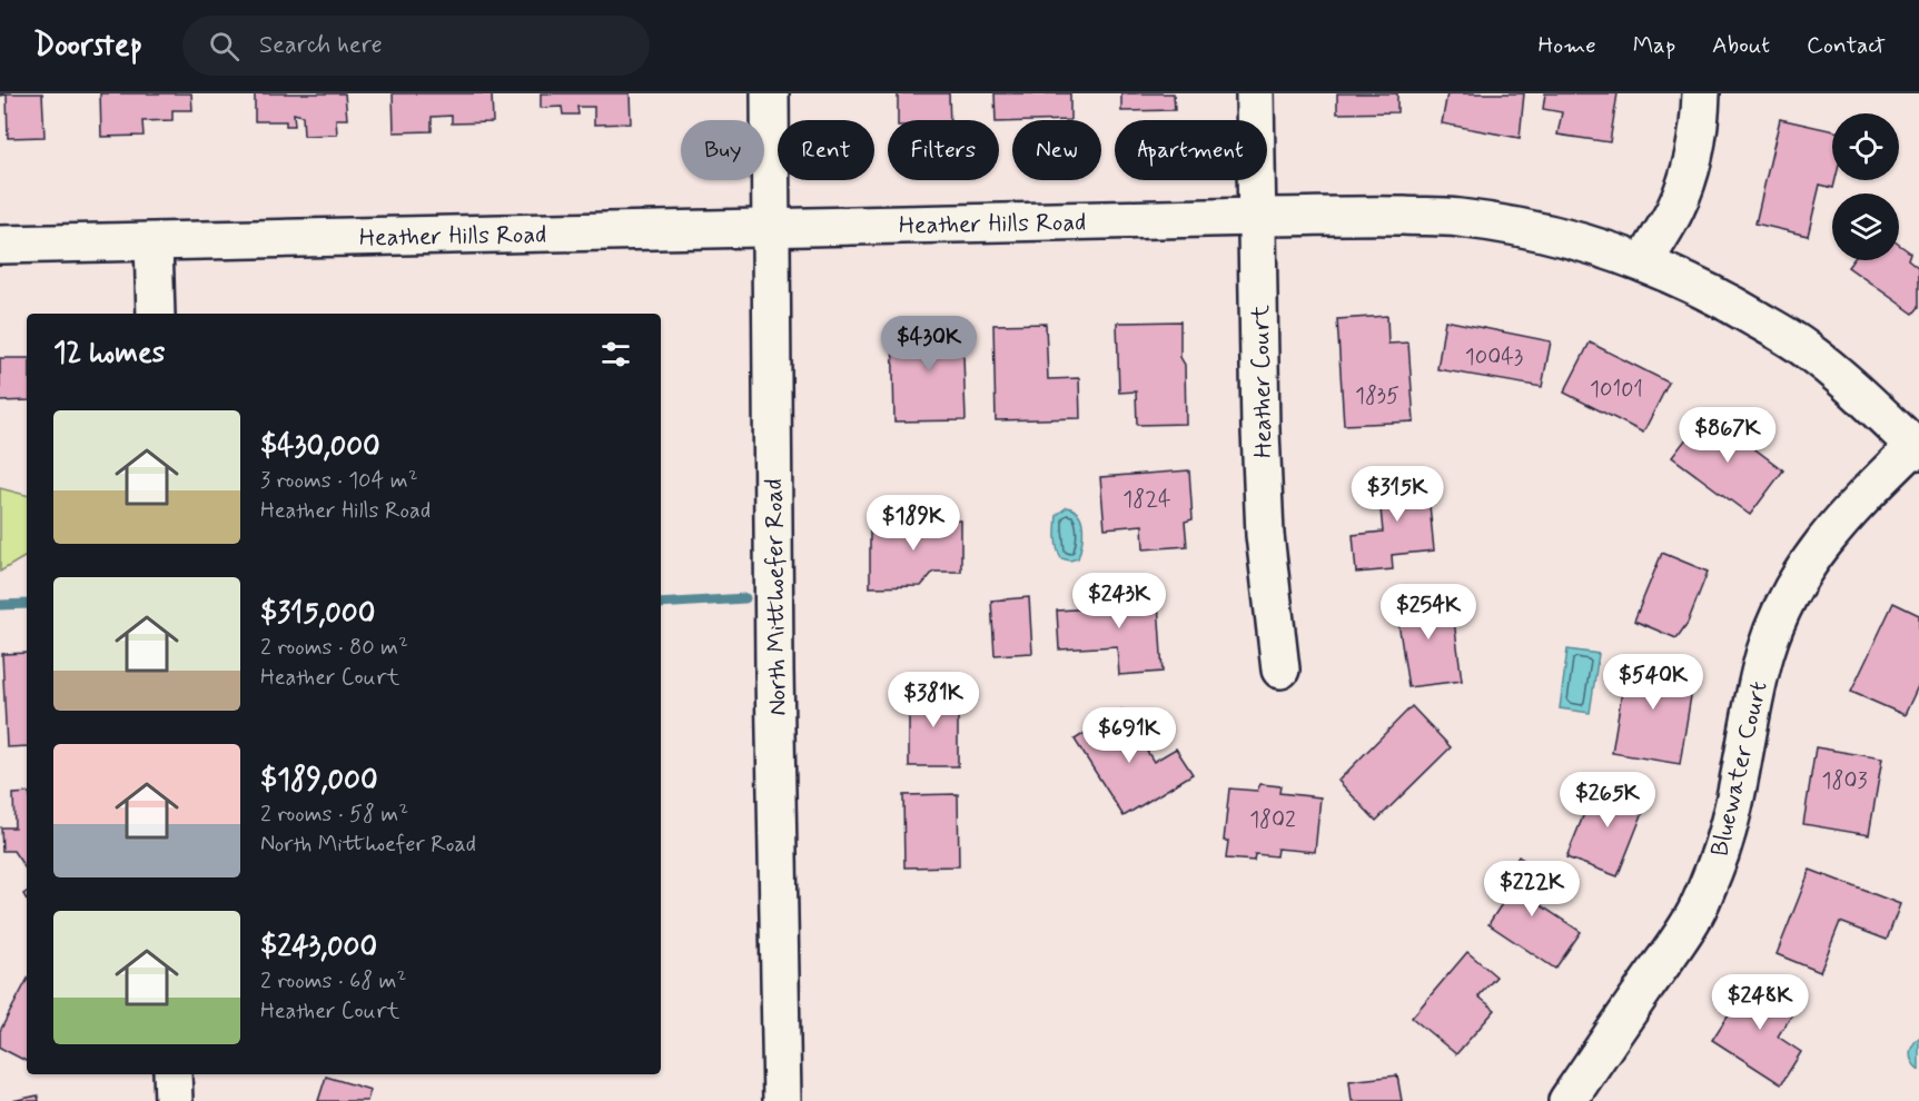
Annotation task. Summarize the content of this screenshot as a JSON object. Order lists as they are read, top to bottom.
{
  "streets": {
    "street": [
      "Heather Hills Road",
      "Heather Court",
      "North Mitthoefer Road",
      "Bluewater Court"
    ]
  },
  "crossings": [
    ["Heather Hills Road", "Heather Court"],
    ["Heather Hills Road", "North Mitthoefer Road"],
    ["Heather Hills Road", "Bluewater Court"]
  ],
  "house_numbers": [
    "10043",
    "10101",
    "1835",
    "1824",
    "1803",
    "1802"
  ],
  "page": {
    "header": "Doorstep",
    "search": "Search here",
    "nav": [
      "Home",
      "Map",
      "About",
      "Contact"
    ],
    "chip": [
      "Buy",
      "Rent",
      "Filters",
      "New",
      "Apartment"
    ],
    "heading": "12 homes",
    "price": [
      "$430K",
      "$867K",
      "$315K",
      "$189K",
      "$243K",
      "$254K",
      "$540K",
      "$381K",
      "$691K",
      "$265K",
      "$222K",
      "$248K"
    ],
    "list": [
      {
        "name": "$430,000",
        "note": "3 rooms · 104 m² · Heather Hills Road"
      },
      {
        "name": "$315,000",
        "note": "2 rooms · 80 m² · Heather Court"
      },
      {
        "name": "$189,000",
        "note": "2 rooms · 58 m² · North Mitthoefer Road"
      },
      {
        "name": "$243,000",
        "note": "2 rooms · 68 m² · Heather Court"
      }
    ]
  }
}
